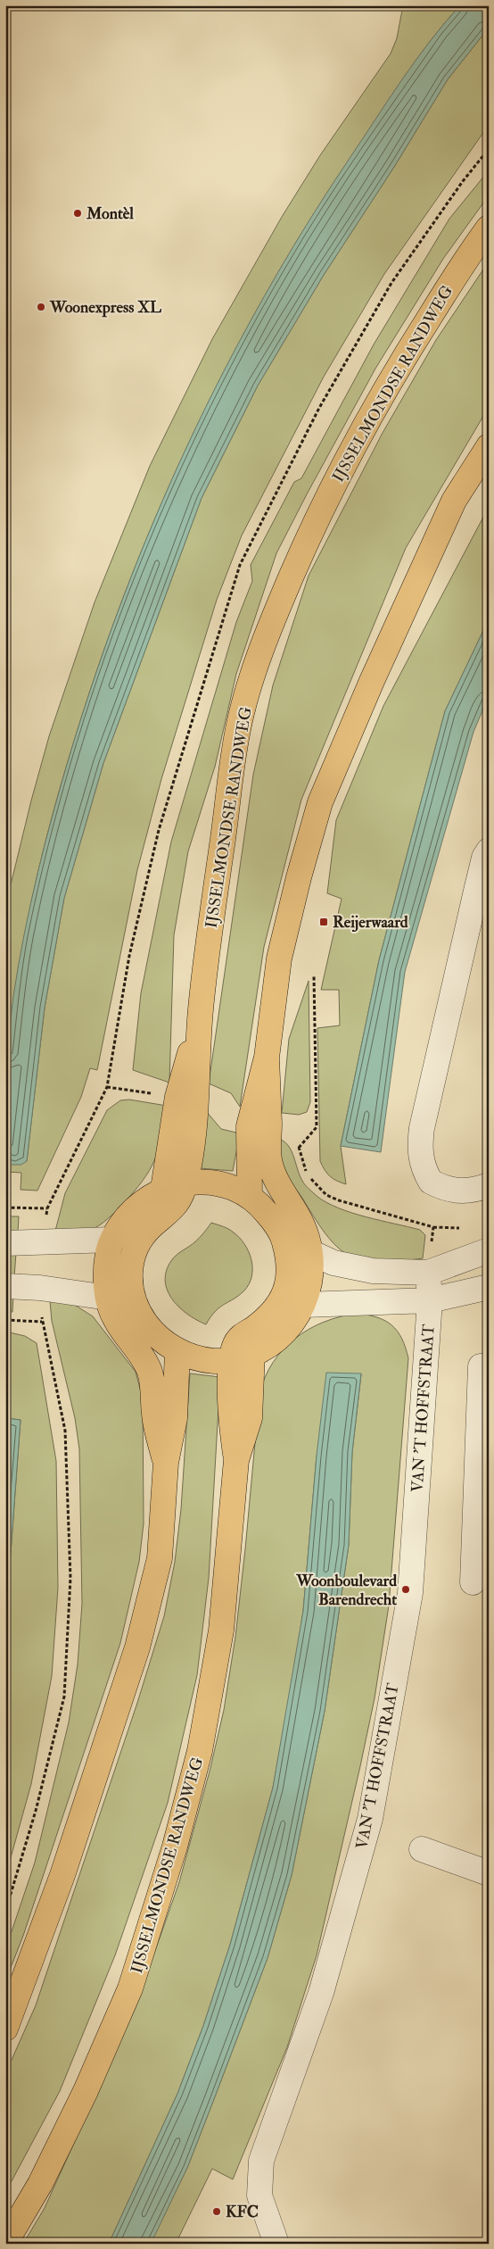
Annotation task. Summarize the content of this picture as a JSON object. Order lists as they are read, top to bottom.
{
  "streets": {
    "main road": ["IJSSELMONDSE RANDWEG"],
    "street": ["VAN 'T HOFFSTRAAT"]
  },
  "places": {
    "other": [
      "Montèl",
      "Woonexpress XL",
      "Woonboulevard Barendrecht",
      "KFC"
    ],
    "transit": ["Reijerwaard"]
  }
}
